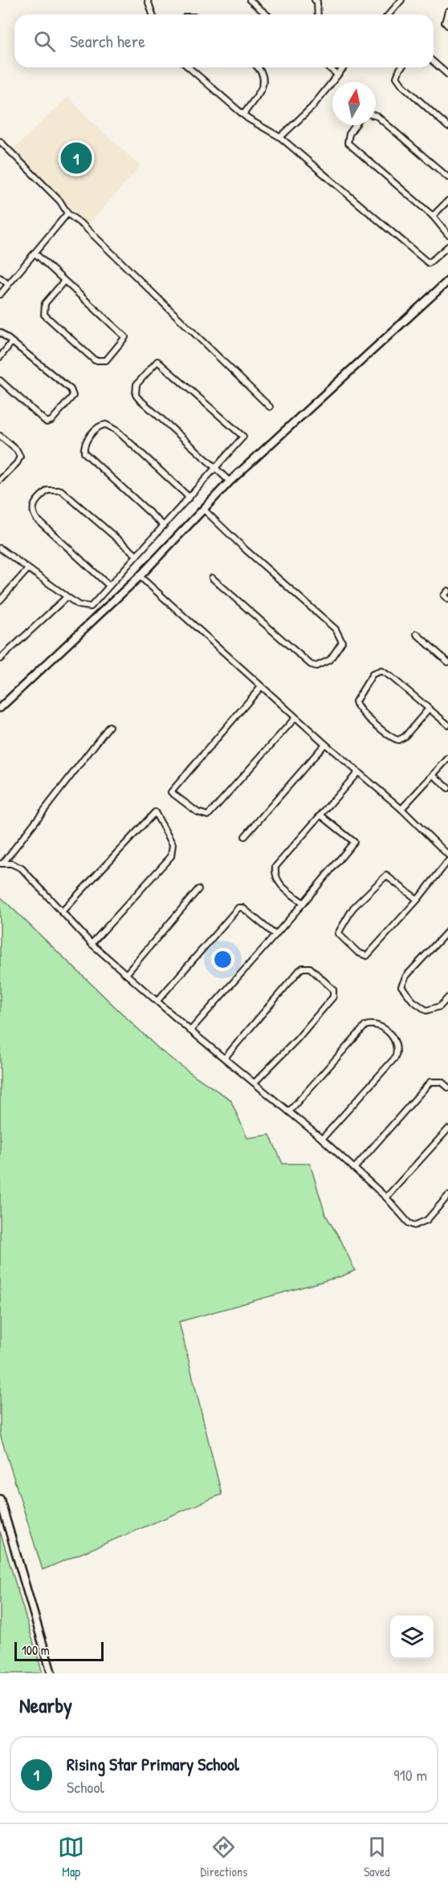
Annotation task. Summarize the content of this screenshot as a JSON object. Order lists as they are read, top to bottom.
{
  "scale_bar": "100 m",
  "north": "top",
  "page": {
    "search": "Search here",
    "pins": "1",
    "scale": "100 m",
    "heading": "Nearby",
    "list": [
      {
        "mark": "1",
        "name": "Rising Star Primary School",
        "note": "School",
        "value": "910 m"
      }
    ],
    "nav": ["Map", "Directions", "Saved"]
  }
}
